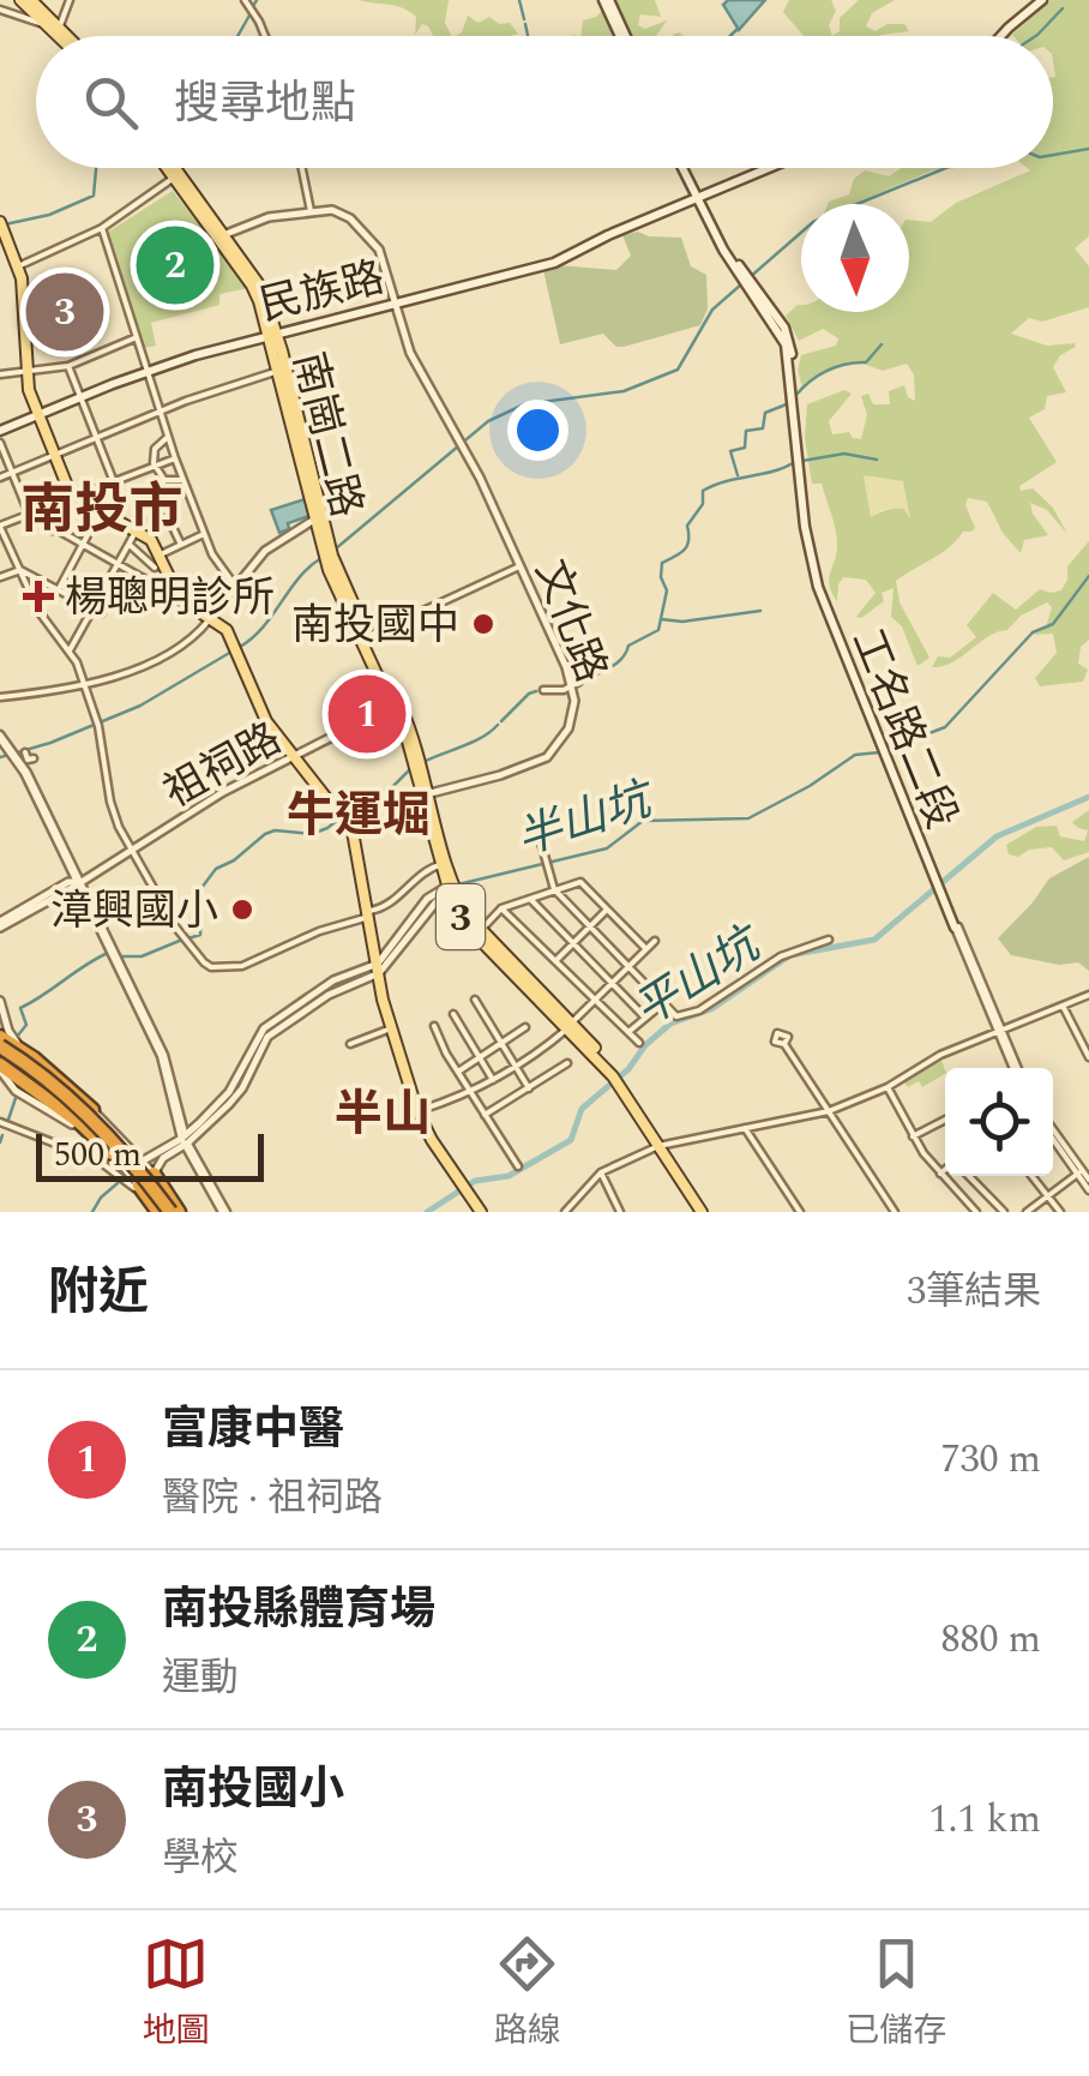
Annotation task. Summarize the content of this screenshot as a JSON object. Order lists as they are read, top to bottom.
{
  "streets": {
    "main road": [
      "民族路",
      "南崗二路",
      "工名路二段",
      "3"
    ],
    "street": ["文化路", "祖祠路"]
  },
  "crossings": [
    ["民族路", "南崗二路"],
    ["民族路", "文化路"],
    ["民族路", "工名路二段"],
    ["民族路", "3"],
    ["南崗二路", "文化路"],
    ["南崗二路", "祖祠路"],
    ["南崗二路", "3"]
  ],
  "districts": ["南投市", "牛運堀", "半山"],
  "water": ["半山坑", "平山坑"],
  "places": {
    "health": ["楊聰明診所"],
    "other": ["南投國中", "漳興國小"]
  },
  "scale_bar": "500 m",
  "north": "bottom",
  "page": {
    "search": "搜尋地點",
    "pins": ["2", "3", "1"],
    "scale": "500 m",
    "heading": ["附近", "3筆結果"],
    "list": [
      {
        "mark": "1",
        "name": "富康中醫",
        "note": "醫院 · 祖祠路",
        "value": "730 m"
      },
      {
        "mark": "2",
        "name": "南投縣體育場",
        "note": "運動",
        "value": "880 m"
      },
      {
        "mark": "3",
        "name": "南投國小",
        "note": "學校",
        "value": "1.1 km"
      }
    ],
    "nav": ["地圖", "路線", "已儲存"]
  }
}
